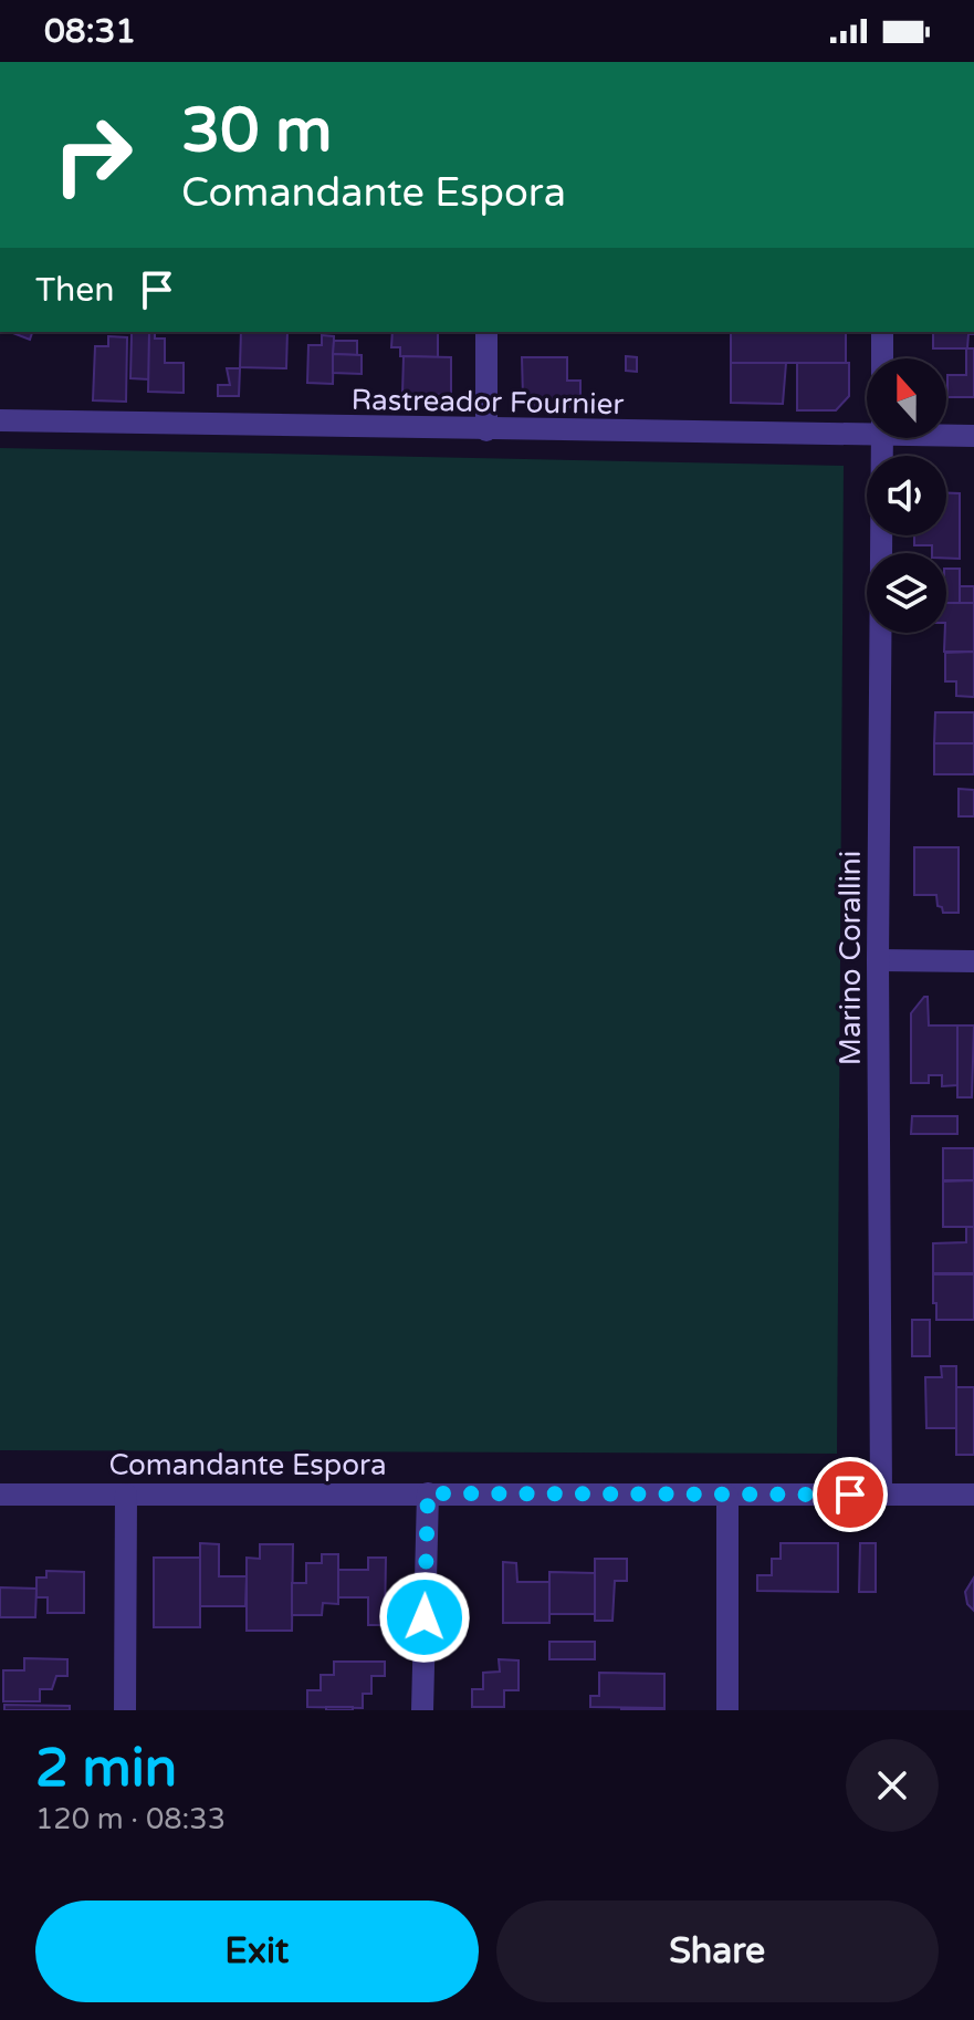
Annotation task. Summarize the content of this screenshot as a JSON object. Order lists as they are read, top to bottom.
{
  "streets": {
    "street": ["Rastreador Fournier", "Marino Corallini", "Comandante Espora"]
  },
  "crossings": [
    ["Marino Corallini", "Comandante Espora"]
  ],
  "north": "top",
  "page": {
    "status": "08:31",
    "turn": ["30 m", "Comandante Espora"],
    "then": "Then",
    "heading": ["2 min", "120 m · 08:33"],
    "buttons": ["Exit", "Share"]
  }
}
